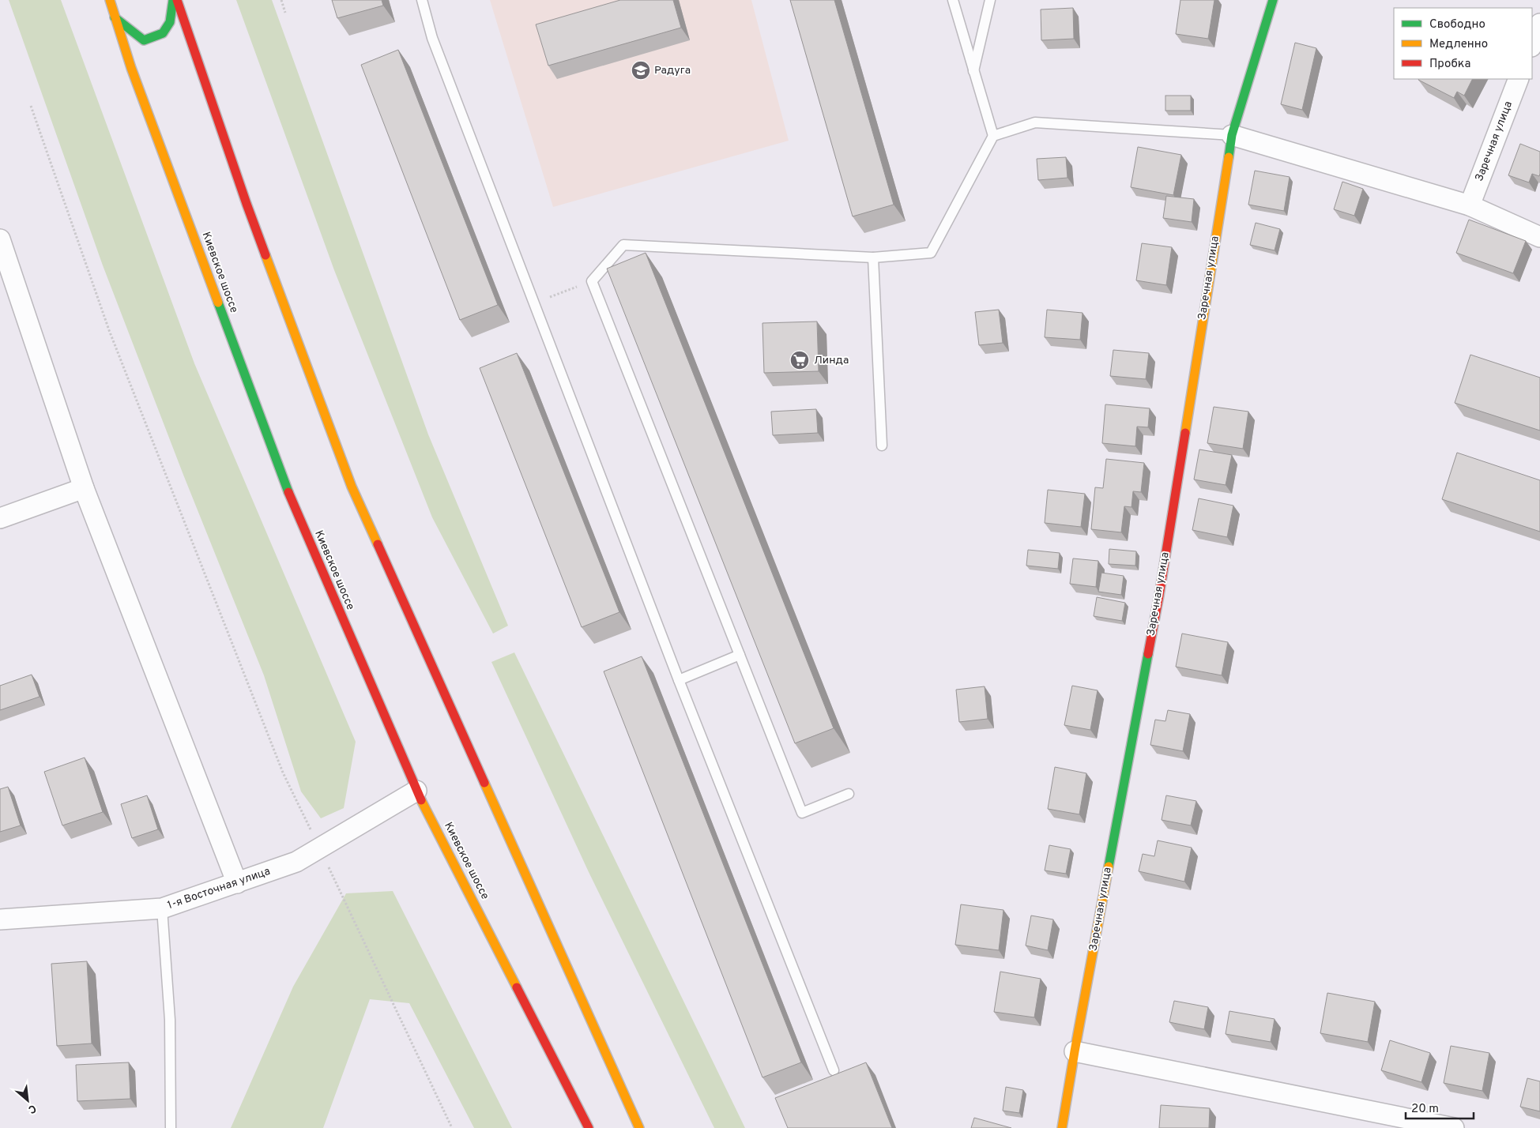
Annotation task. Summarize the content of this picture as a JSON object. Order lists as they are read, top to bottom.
{
  "streets": {
    "main road": ["Заречная улица", "Киевское шоссе"],
    "street": ["1-я Восточная улица"]
  },
  "crossings": [
    ["Киевское шоссе", "1-я Восточная улица"]
  ],
  "places": {
    "school or university": ["Радуга"],
    "supermarket": ["Линда"]
  },
  "legend": ["Свободно", "Медленно", "Пробка"],
  "scale_bar": "20 m",
  "north": "bottom right"
}
